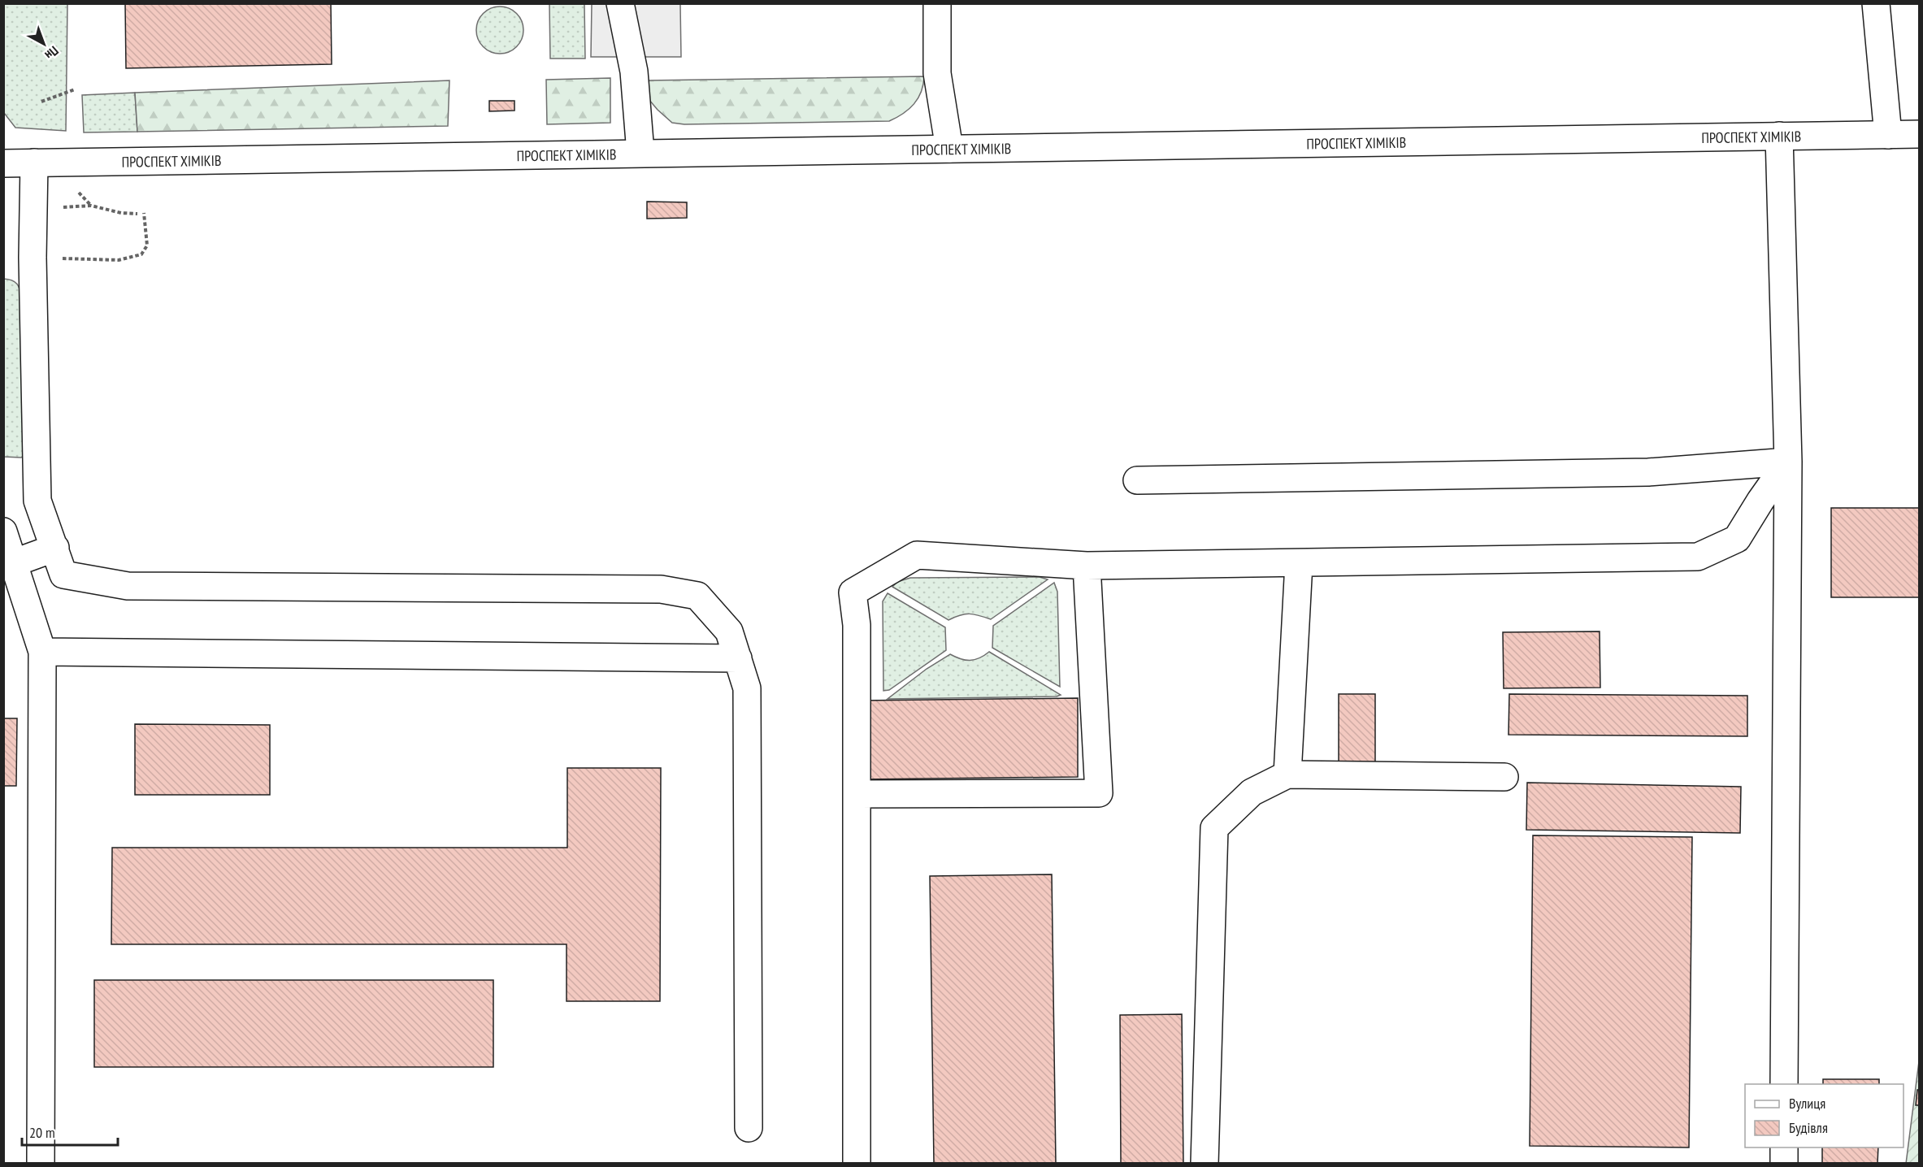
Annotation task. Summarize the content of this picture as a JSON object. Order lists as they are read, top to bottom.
{
  "streets": {
    "main road": ["ПРОСПЕКТ ХІМІКІВ"]
  },
  "legend": ["Вулиця", "Будівля"],
  "scale_bar": "20 m",
  "north": "bottom right"
}
